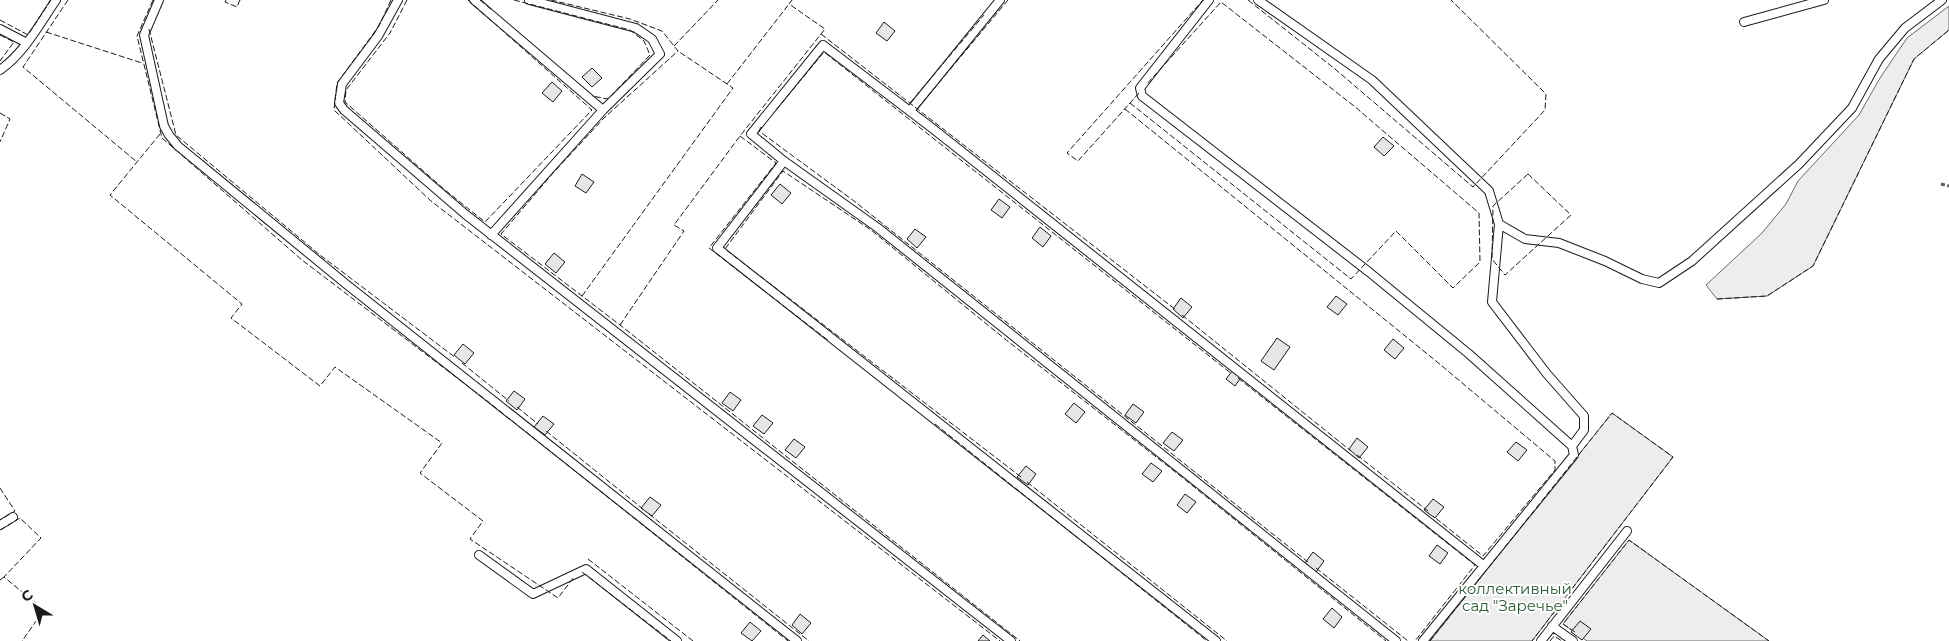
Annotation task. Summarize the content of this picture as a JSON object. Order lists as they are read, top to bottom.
{
  "parks": ["коллективный сад \"Заречье\""],
  "north": "top left"
}
